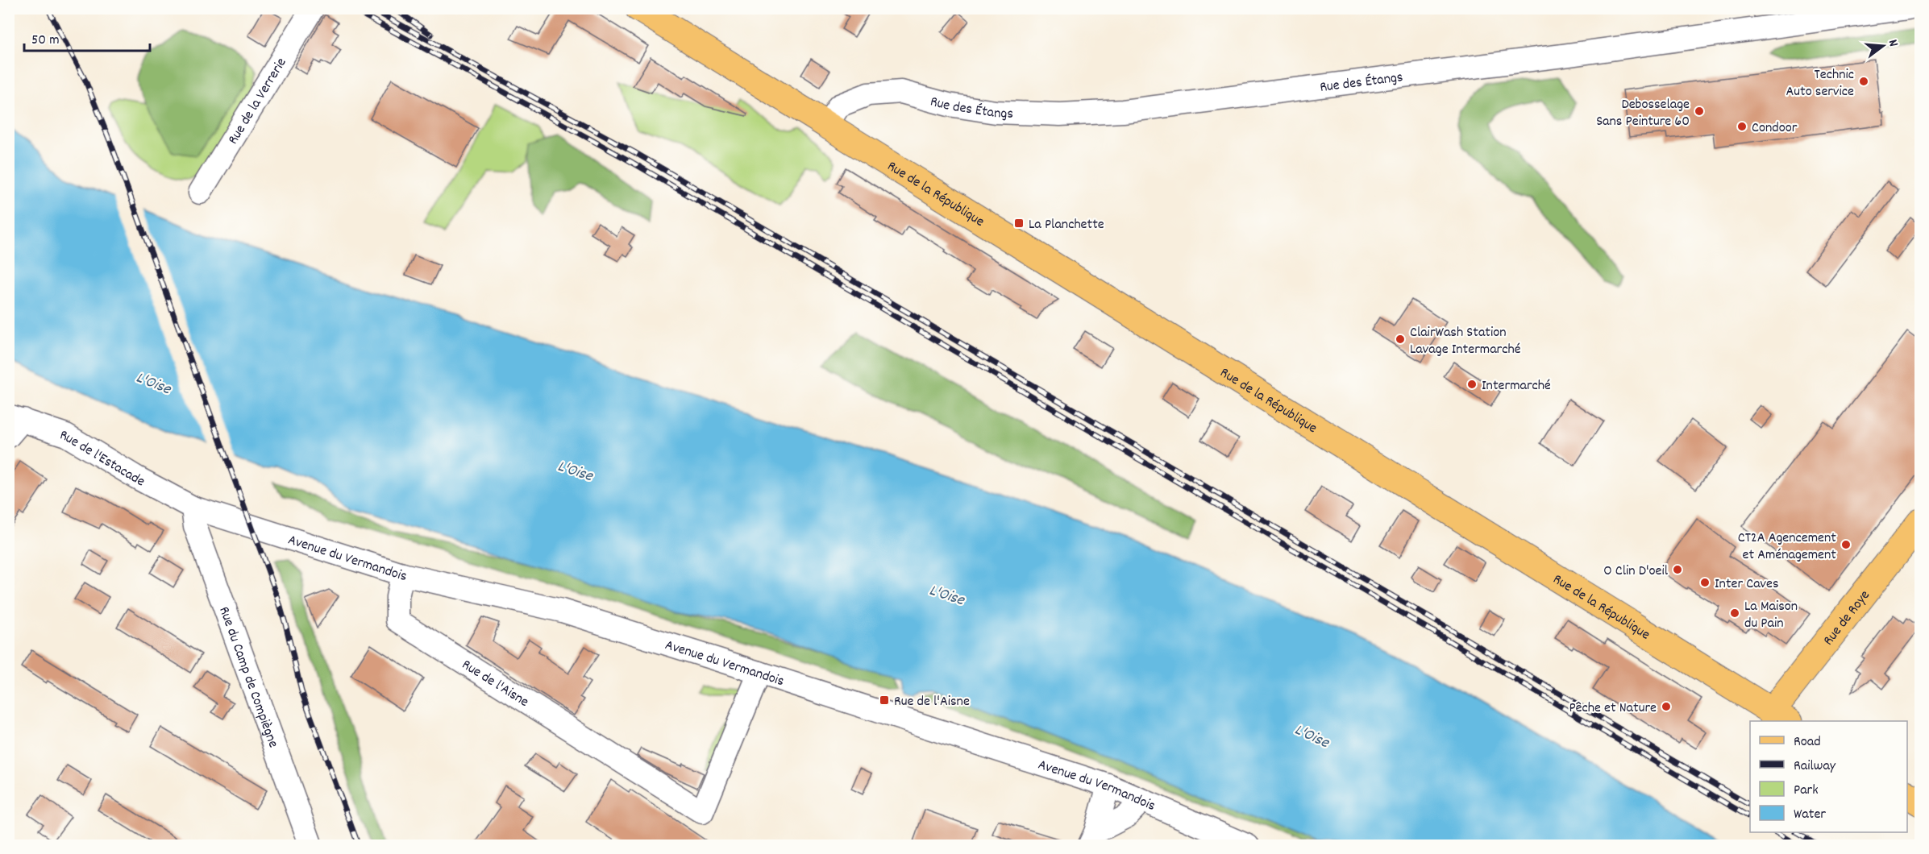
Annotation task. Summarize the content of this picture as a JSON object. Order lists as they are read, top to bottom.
{
  "streets": {
    "main road": ["Rue de la République", "Rue de Roye"],
    "street": [
      "Rue des Étangs",
      "Rue de la Verrerie",
      "Rue de l'Estacade",
      "Avenue du Vermandois",
      "Rue du Camp de Compiègne",
      "Rue de l'Aisne"
    ]
  },
  "crossings": [
    ["Rue des Étangs", "Rue de la République"],
    ["Rue de la République", "Rue de Roye"],
    ["Rue de l'Estacade", "Avenue du Vermandois"],
    ["Rue de l'Estacade", "Rue du Camp de Compiègne"],
    ["Avenue du Vermandois", "Rue du Camp de Compiègne"],
    ["Avenue du Vermandois", "Rue de l'Aisne"]
  ],
  "water": ["L'Oise"],
  "places": {
    "other": [
      "Technic Auto service",
      "Debosselage Sans Peinture 60",
      "Condoor",
      "ClairWash Station Lavage Intermarché",
      "Intermarché",
      "CT2A Agencement et Aménagement",
      "O Clin D'oeil",
      "Inter Caves",
      "La Maison du Pain",
      "Pêche et Nature"
    ],
    "transit": ["La Planchette", "Rue de l'Aisne"]
  },
  "legend": [
    "Road",
    "Railway",
    "Park",
    "Water"
  ],
  "scale_bar": "50 m",
  "north": "right"
}
